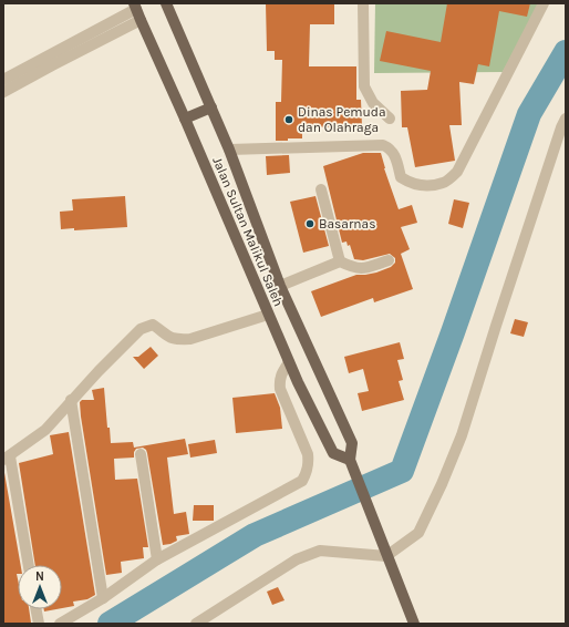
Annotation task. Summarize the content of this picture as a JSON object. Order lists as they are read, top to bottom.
{
  "streets": {
    "main road": ["Jalan Sultan Malikul Saleh"]
  },
  "places": ["Dinas Pemuda dan Olahraga", "Basarnas"],
  "north": "top"
}
